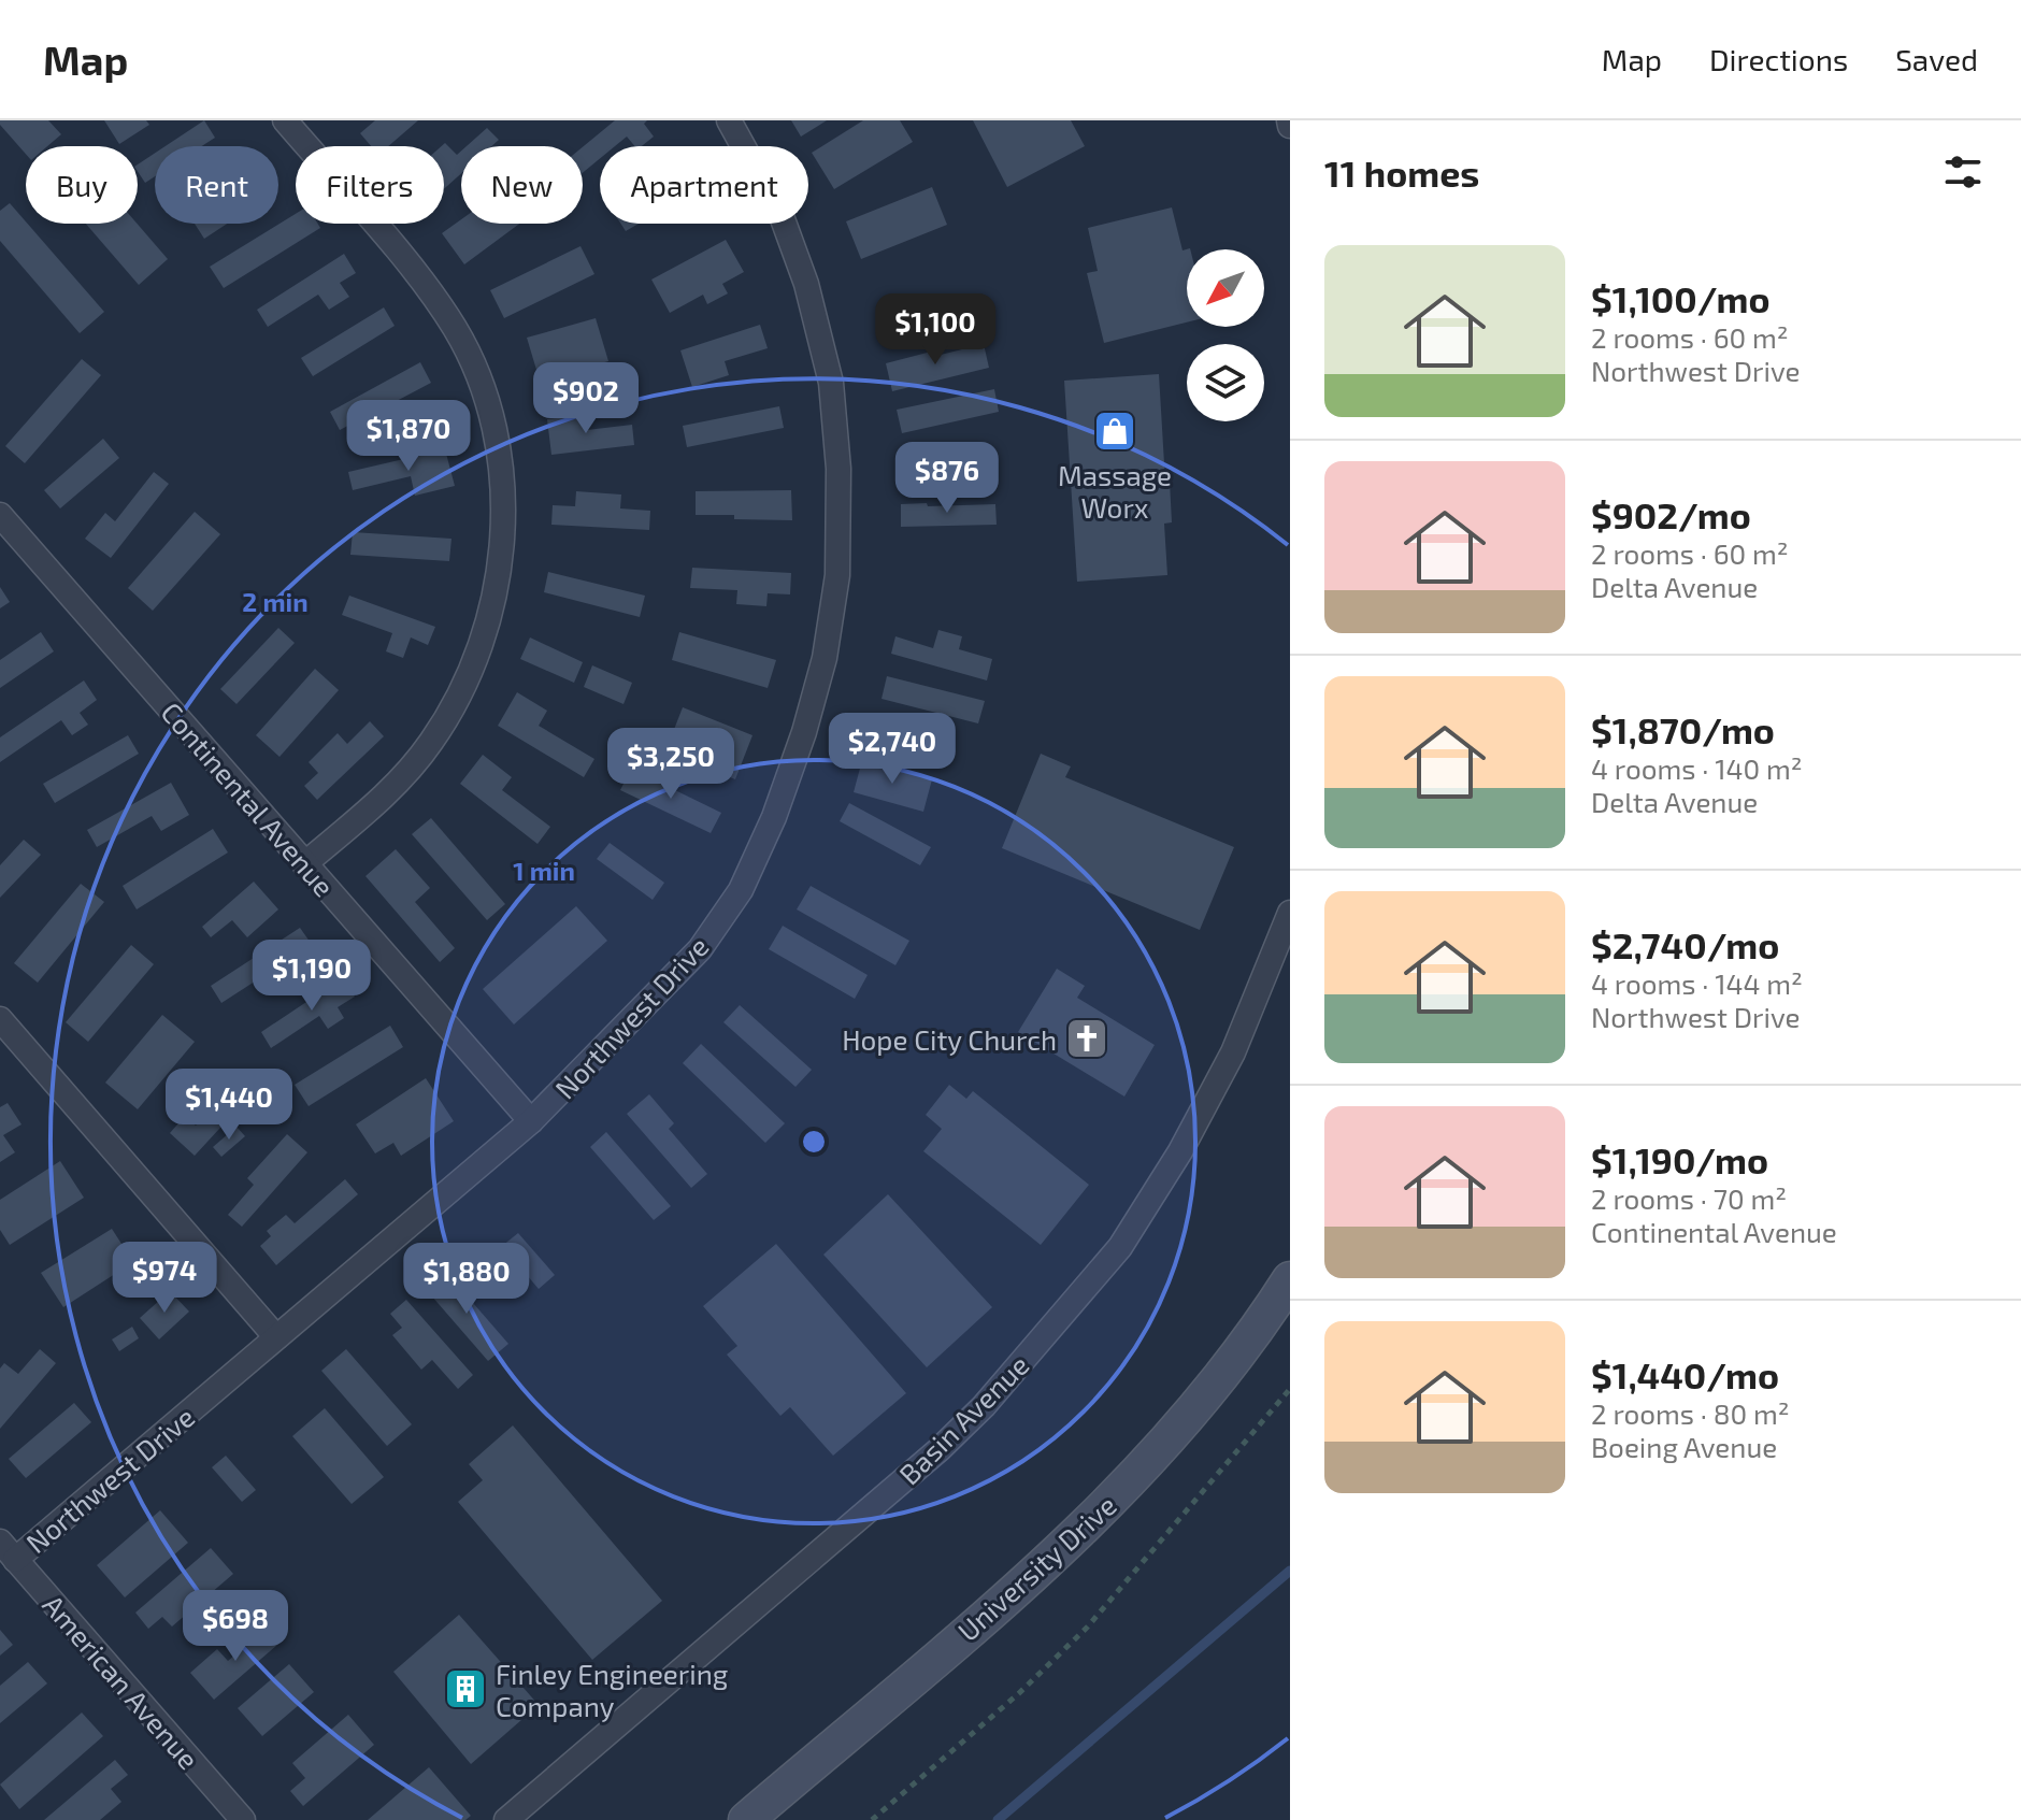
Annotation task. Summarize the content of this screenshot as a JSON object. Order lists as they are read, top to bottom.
{
  "streets": {
    "main road": ["University Drive"],
    "street": [
      "Continental Avenue",
      "Northwest Drive",
      "Basin Avenue",
      "American Avenue"
    ]
  },
  "crossings": [
    ["Continental Avenue", "Northwest Drive"],
    ["Northwest Drive", "American Avenue"]
  ],
  "places": {
    "shop": ["Massage Worx"],
    "church": ["Hope City Church"],
    "building": ["Finley Engineering Company"]
  },
  "north": "bottom left",
  "page": {
    "header": "Map",
    "nav": ["Map", "Directions", "Saved"],
    "heading": "11 homes",
    "chip": [
      "Buy",
      "Rent",
      "Filters",
      "New",
      "Apartment"
    ],
    "list": [
      {
        "name": "$1,100/mo",
        "note": "2 rooms · 60 m² · Northwest Drive"
      },
      {
        "name": "$902/mo",
        "note": "2 rooms · 60 m² · Delta Avenue"
      },
      {
        "name": "$1,870/mo",
        "note": "4 rooms · 140 m² · Delta Avenue"
      },
      {
        "name": "$2,740/mo",
        "note": "4 rooms · 144 m² · Northwest Drive"
      },
      {
        "name": "$1,190/mo",
        "note": "2 rooms · 70 m² · Continental Avenue"
      },
      {
        "name": "$1,440/mo",
        "note": "2 rooms · 80 m² · Boeing Avenue"
      }
    ],
    "price": [
      "$1,100",
      "$902",
      "$1,870",
      "$876",
      "$2,740",
      "$3,250",
      "$1,190",
      "$1,440",
      "$974",
      "$1,880",
      "$698"
    ]
  },
  "rings": ["2 min", "1 min"]
}
